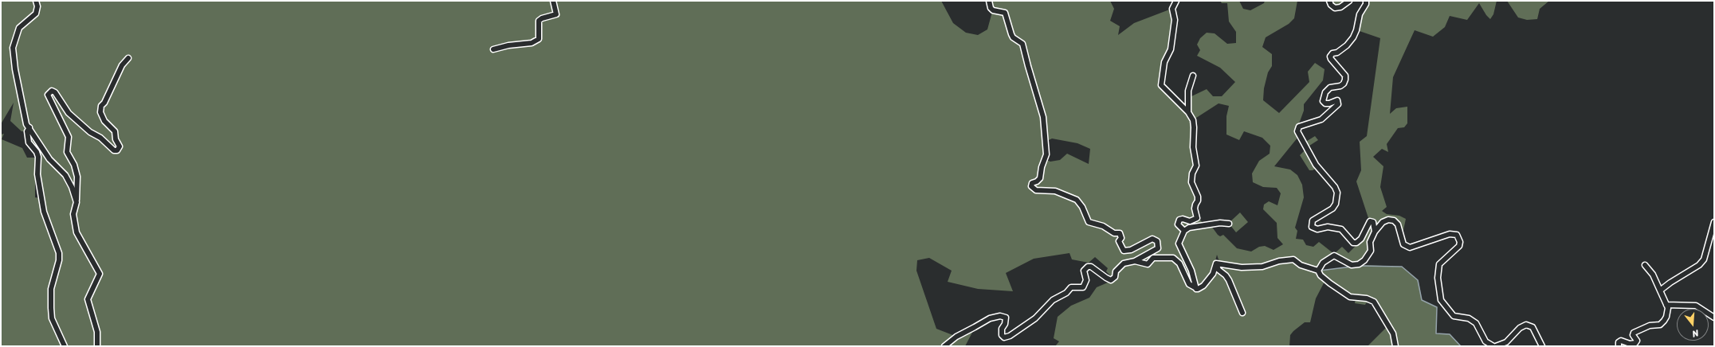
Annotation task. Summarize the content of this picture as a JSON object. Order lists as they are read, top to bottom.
{
  "north": "bottom"
}
